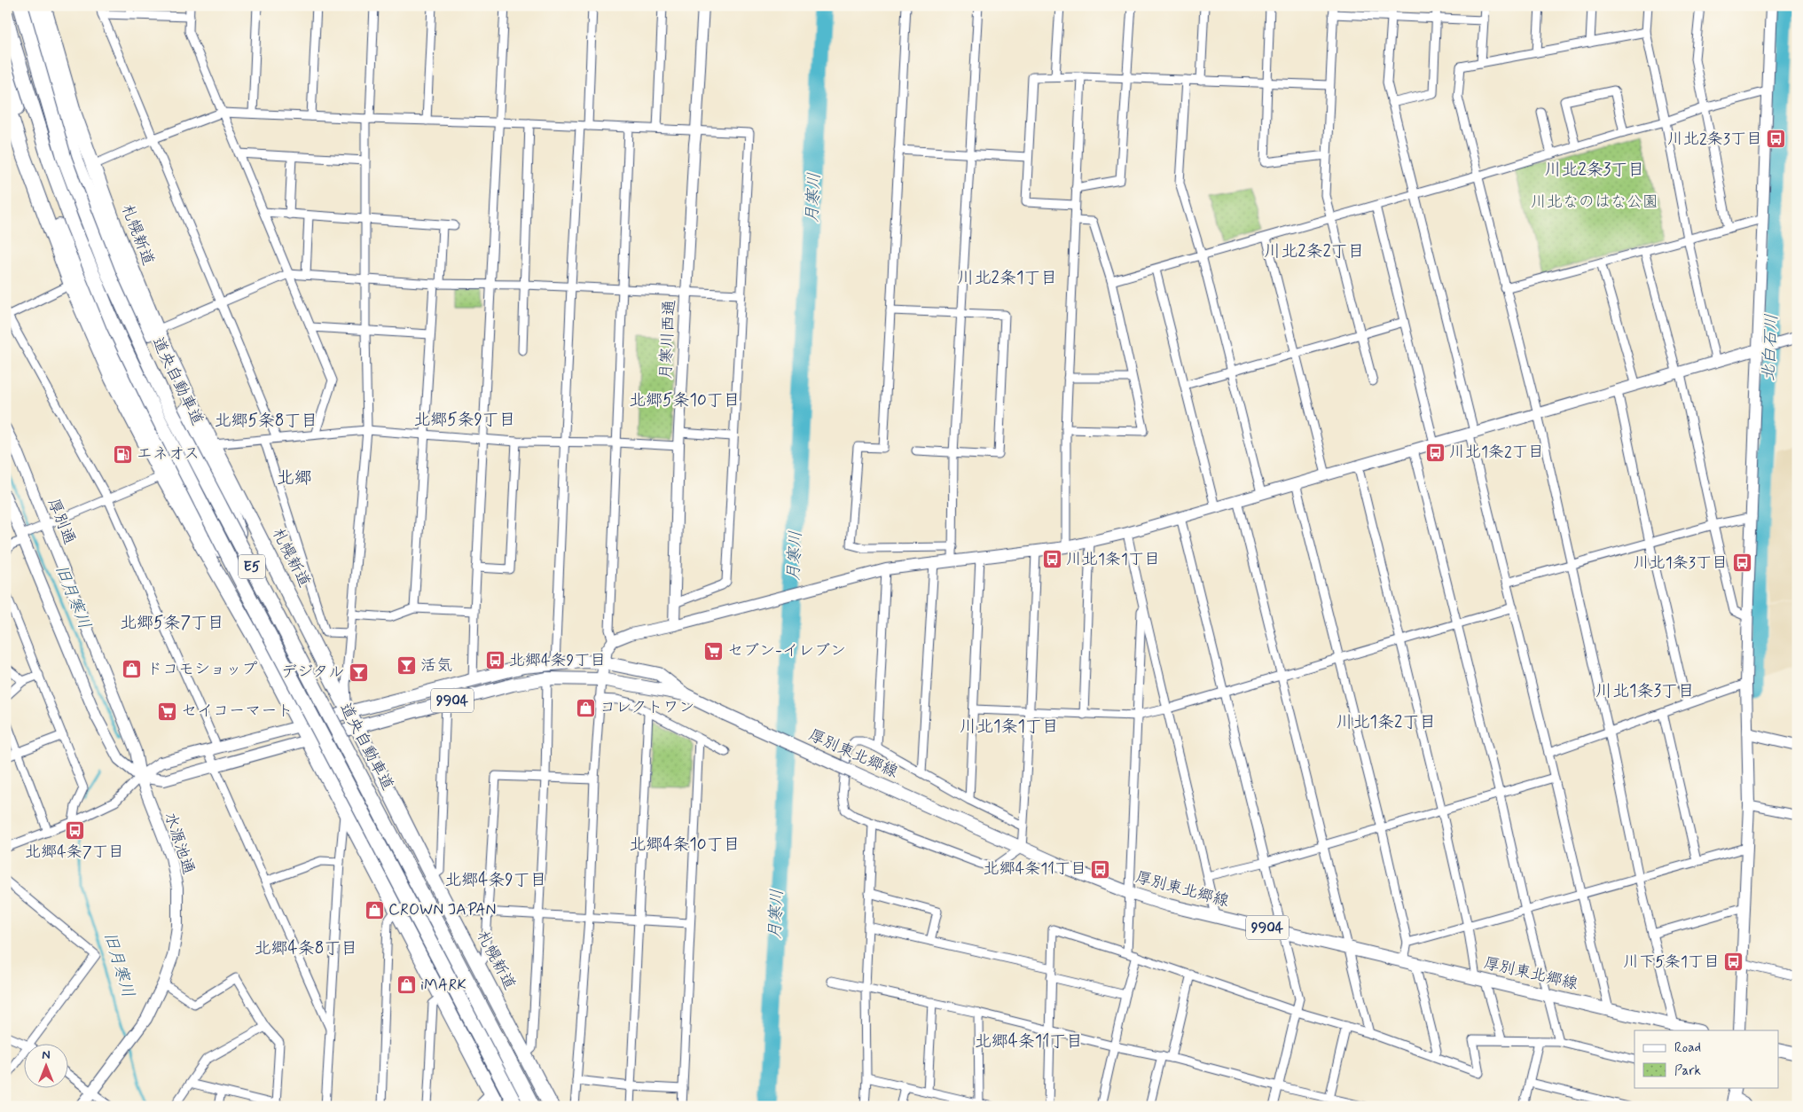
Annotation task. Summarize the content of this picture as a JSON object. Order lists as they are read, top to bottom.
{
  "streets": {
    "highway": ["札幌新道", "道央自動車道", "E5"],
    "main road": ["9904", "厚別東北郷線"],
    "street": ["月寒川西通", "厚別通", "水源池通"]
  },
  "crossings": [
    ["札幌新道", "厚別東北郷線"],
    ["厚別通", "水源池通"]
  ],
  "districts": [
    "川北2条3丁目",
    "川北2条2丁目",
    "川北2条1丁目",
    "北郷5条10丁目",
    "北郷5条9丁目",
    "北郷5条8丁目",
    "北郷",
    "北郷5条7丁目",
    "川北1条3丁目",
    "川北1条2丁目",
    "川北1条1丁目",
    "北郷4条10丁目",
    "北郷4条9丁目",
    "北郷4条8丁目",
    "北郷4条11丁目"
  ],
  "water": ["月寒川", "北白石川", "旧月寒川"],
  "parks": ["川北なのはな公園"],
  "places": {
    "bus stop": [
      "川北2条3丁目",
      "川北1条2丁目",
      "川北1条1丁目",
      "川北1条3丁目",
      "北郷4条9丁目",
      "北郷4条7丁目",
      "北郷4条11丁目",
      "川下5条1丁目"
    ],
    "fuel station": ["エネオス"],
    "supermarket": ["セブン-イレブン", "セイコーマート"],
    "bar": ["活気", "デジタル"],
    "shop": [
      "ドコモショップ",
      "コレクトワン",
      "CROWN JAPAN",
      "iMARK"
    ]
  },
  "legend": ["Road", "Park"],
  "north": "top"
}
